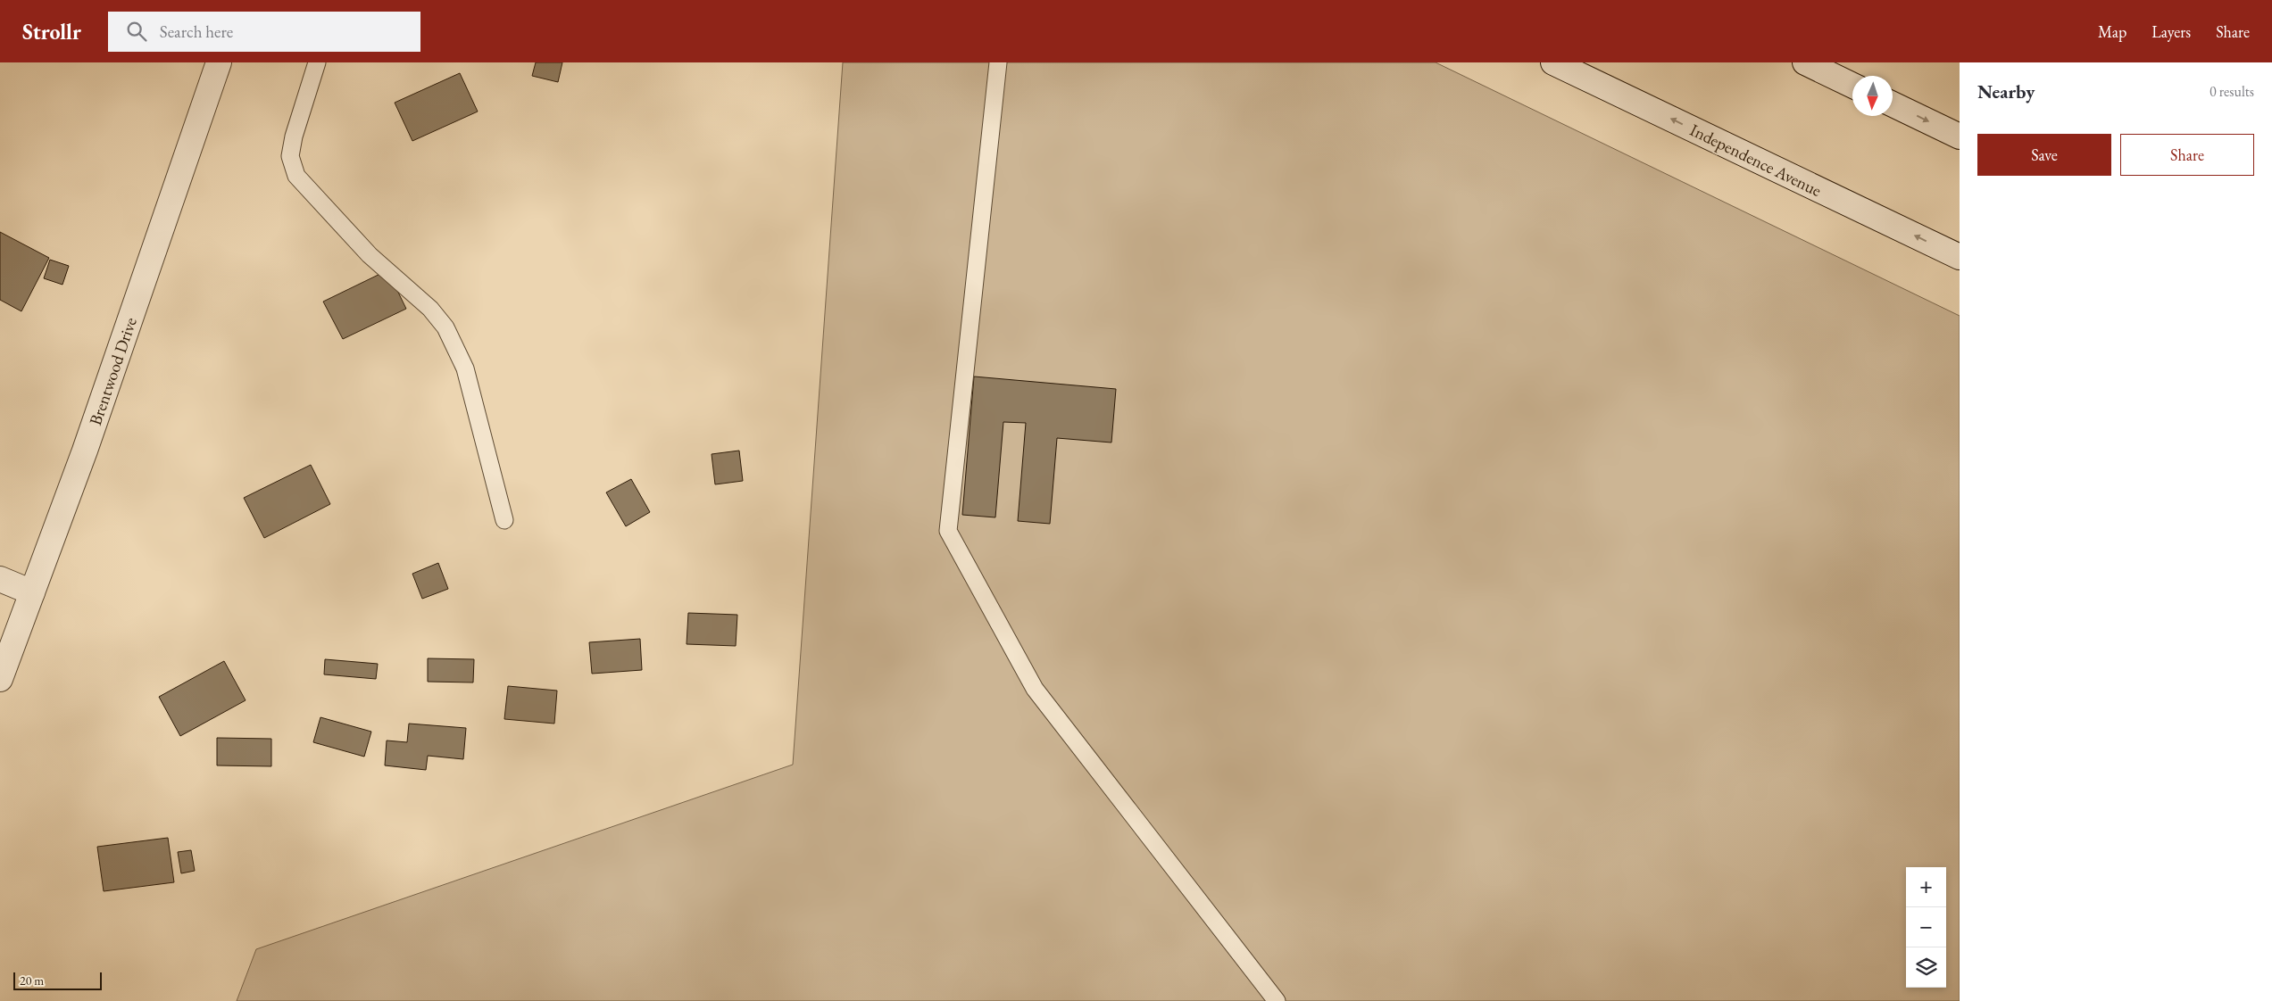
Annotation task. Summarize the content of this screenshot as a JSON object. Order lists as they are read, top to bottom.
{
  "streets": {
    "street": ["Independence Avenue", "Brentwood Drive"]
  },
  "one_way": ["Independence Avenue"],
  "scale_bar": "20 m",
  "north": "bottom",
  "page": {
    "header": "Strollr",
    "search": "Search here",
    "nav": ["Map", "Layers", "Share"],
    "heading": ["Nearby", "0 results"],
    "buttons": ["Save", "Share"],
    "map_buttons": ["+", "−"],
    "scale": "20 m"
  }
}
